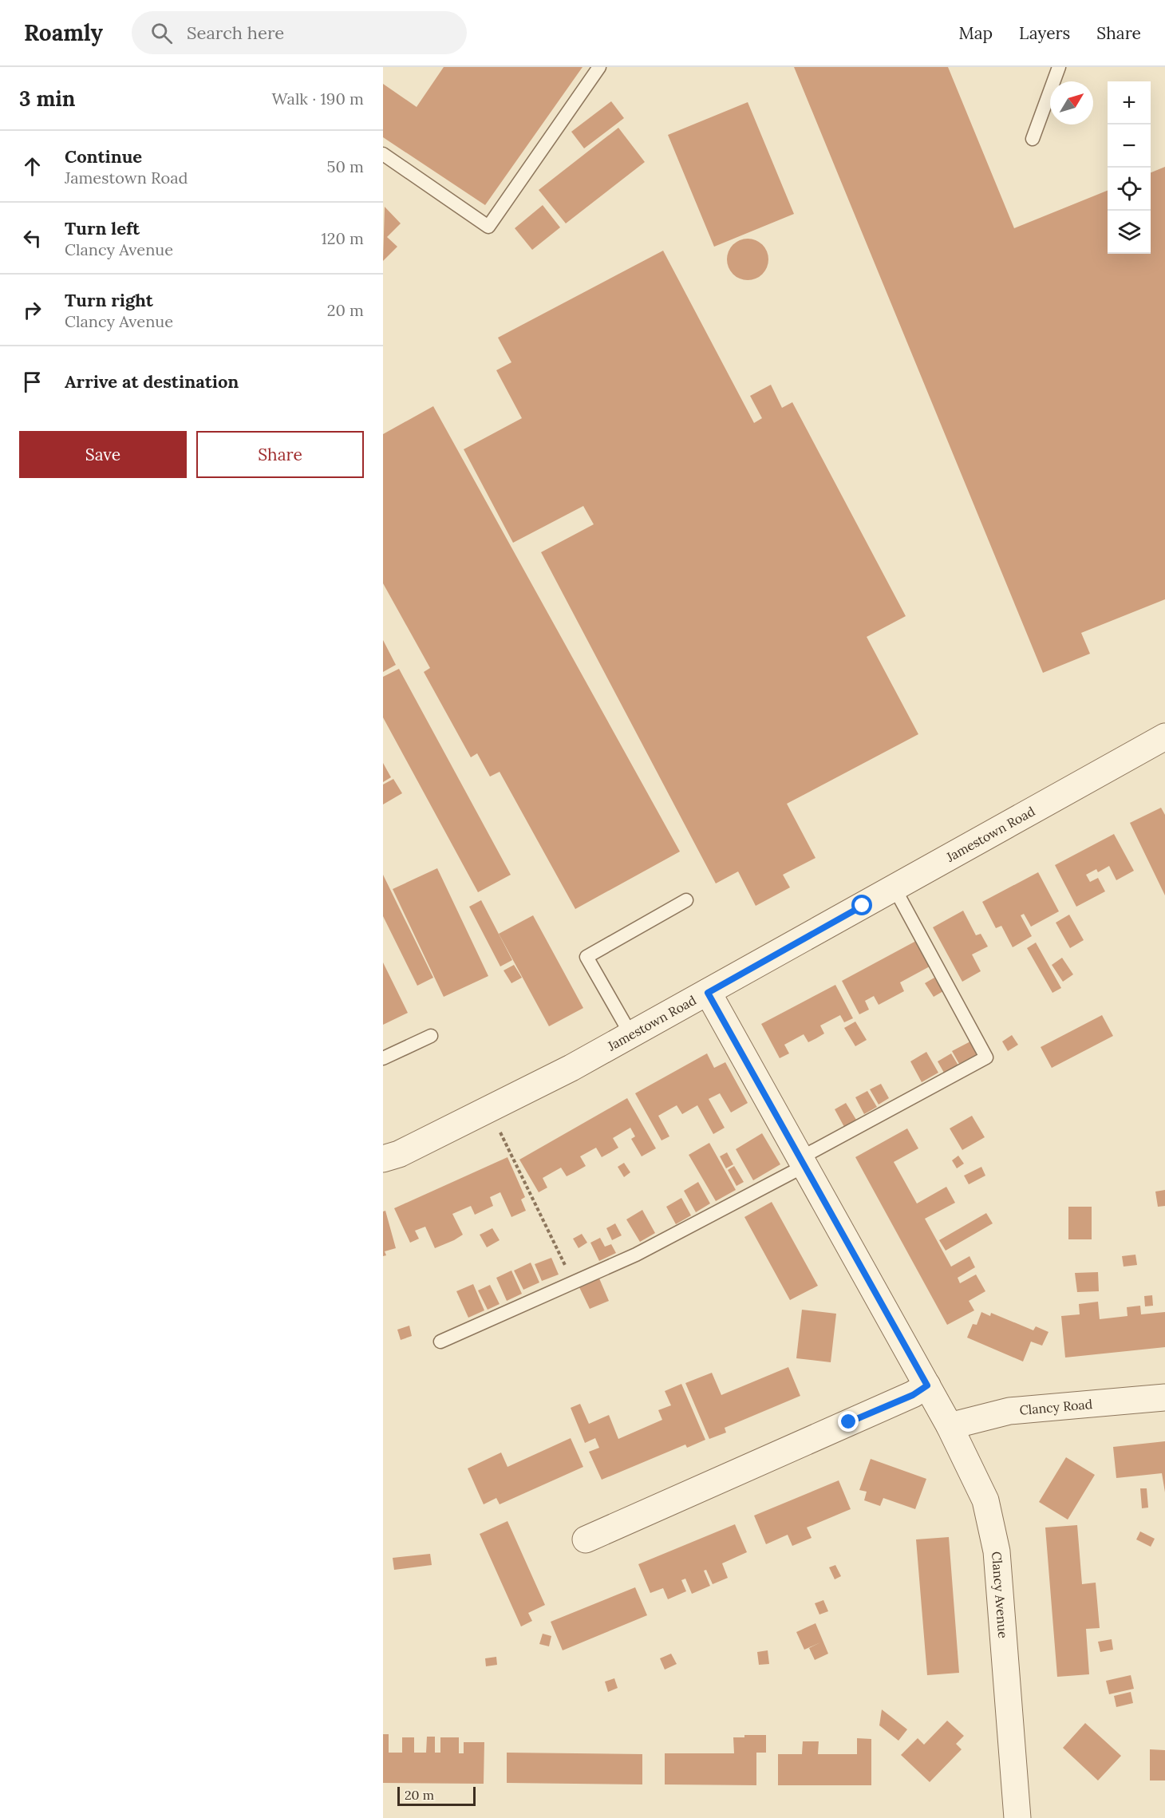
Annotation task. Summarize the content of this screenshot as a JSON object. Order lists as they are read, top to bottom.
{
  "streets": {
    "street": ["Jamestown Road", "Clancy Road", "Clancy Avenue"]
  },
  "crossings": [
    ["Jamestown Road", "Clancy Avenue"],
    ["Clancy Road", "Clancy Avenue"]
  ],
  "scale_bar": "20 m",
  "north": "top right",
  "page": {
    "header": "Roamly",
    "search": "Search here",
    "nav": ["Map", "Layers", "Share"],
    "heading": ["3 min", "Walk · 190 m"],
    "map_buttons": ["+", "−"],
    "list": [
      ["Continue", "Jamestown Road", "50 m"],
      ["Turn left", "Clancy Avenue", "120 m"],
      ["Turn right", "Clancy Avenue", "20 m"],
      "Arrive at destination"
    ],
    "buttons": ["Save", "Share"],
    "scale": "20 m"
  }
}
